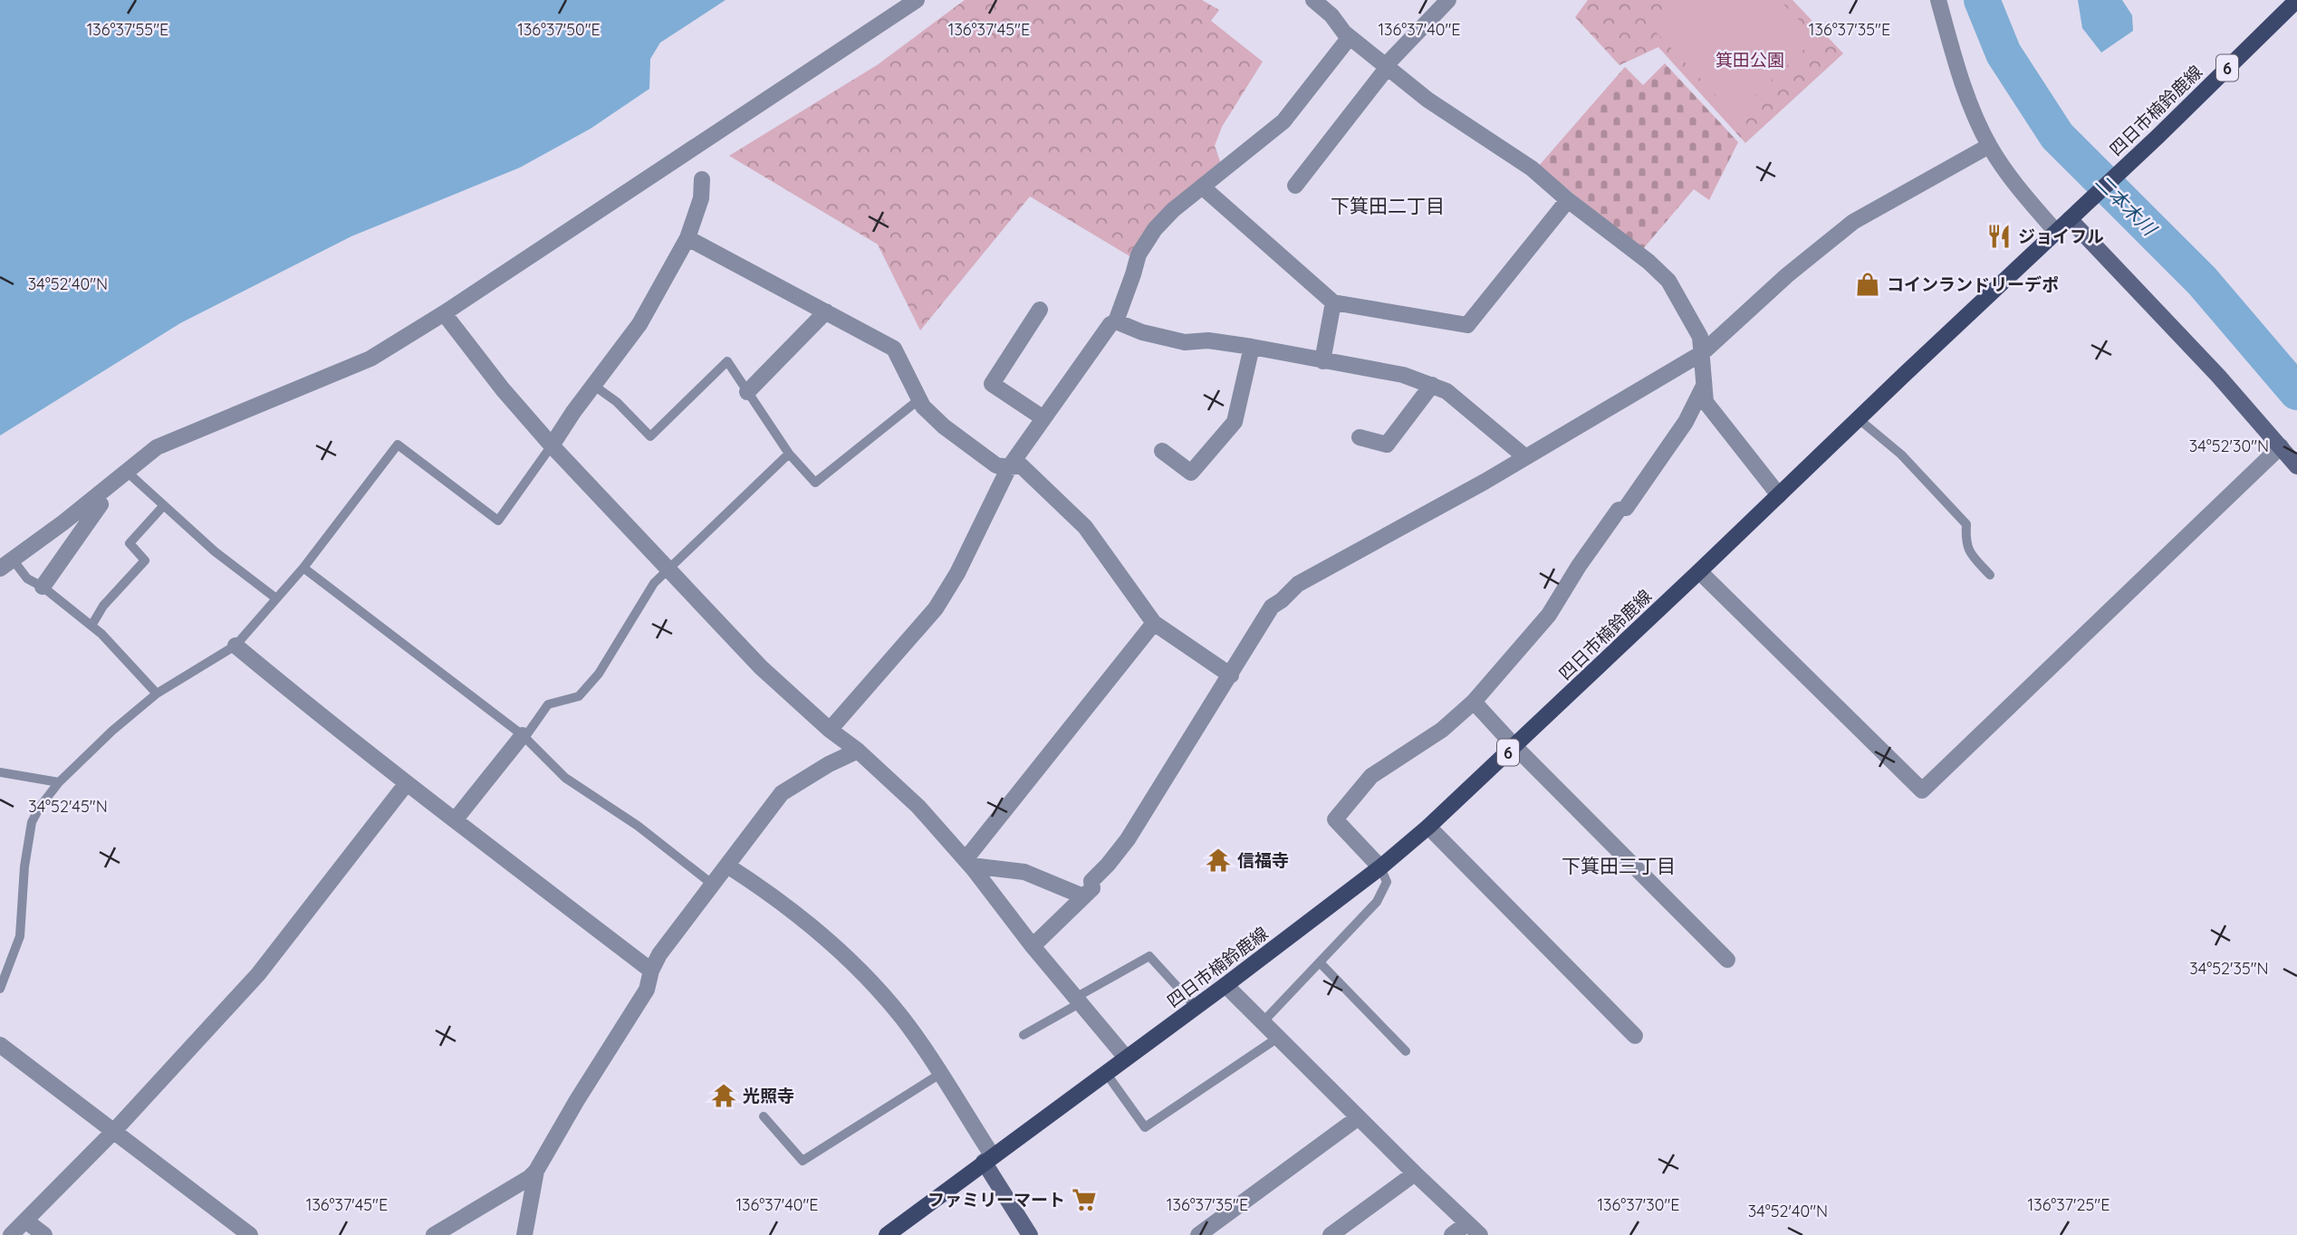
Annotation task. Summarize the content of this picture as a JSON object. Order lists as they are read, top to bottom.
{
  "streets": {
    "main road": ["6", "四日市楠鈴鹿線"]
  },
  "districts": ["下箕田二丁目", "下箕田三丁目"],
  "water": ["二本木川"],
  "parks": ["箕田公園"],
  "places": {
    "restaurant": ["ジョイフル"],
    "shop": ["コインランドリーデポ"],
    "temple": ["信福寺", "光照寺"],
    "supermarket": ["ファミリーマート"]
  },
  "coordinates": [
    "136°37'55\"E",
    "136°37'50\"E",
    "136°37'45\"E",
    "136°37'40\"E",
    "136°37'35\"E",
    "34°52'40\"N",
    "34°52'30\"N",
    "34°52'45\"N",
    "34°52'35\"N",
    "136°37'30\"E",
    "136°37'25\"E"
  ]
}
